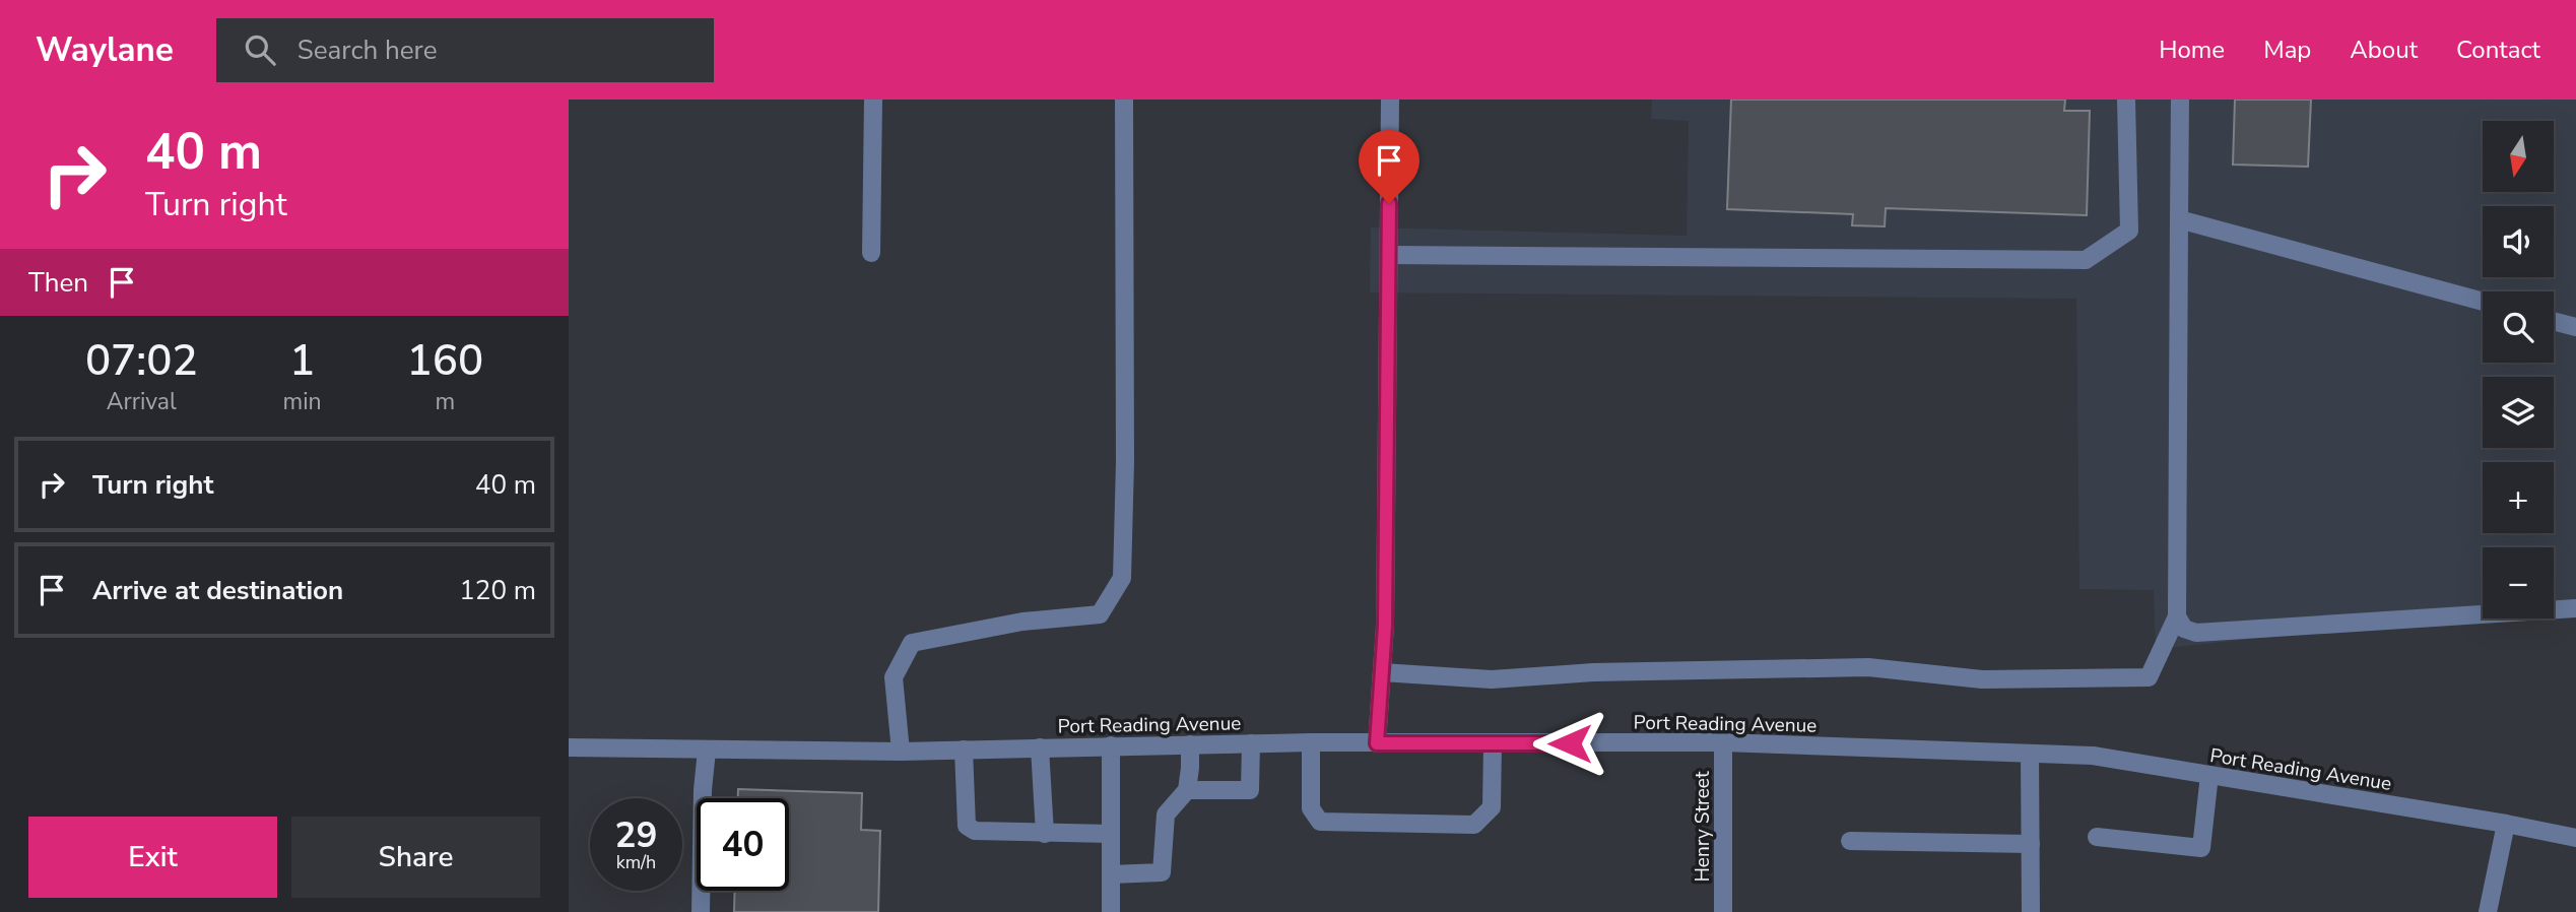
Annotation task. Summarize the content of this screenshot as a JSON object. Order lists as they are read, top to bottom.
{
  "streets": {
    "street": ["Port Reading Avenue", "Henry Street"]
  },
  "crossings": [
    ["Port Reading Avenue", "Henry Street"]
  ],
  "north": "bottom",
  "page": {
    "header": "Waylane",
    "search": "Search here",
    "nav": [
      "Home",
      "Map",
      "About",
      "Contact"
    ],
    "turn": ["40 m", "Turn right"],
    "map_buttons": ["+", "−"],
    "then": "Then",
    "eta": [
      "07:02",
      "Arrival",
      "1",
      "min",
      "160",
      "m"
    ],
    "list": [
      {
        "name": "Turn right",
        "value": "40 m"
      },
      {
        "name": "Arrive at destination",
        "value": "120 m"
      }
    ],
    "speed": "29 km/h",
    "limit": "40",
    "buttons": ["Exit", "Share"]
  }
}
